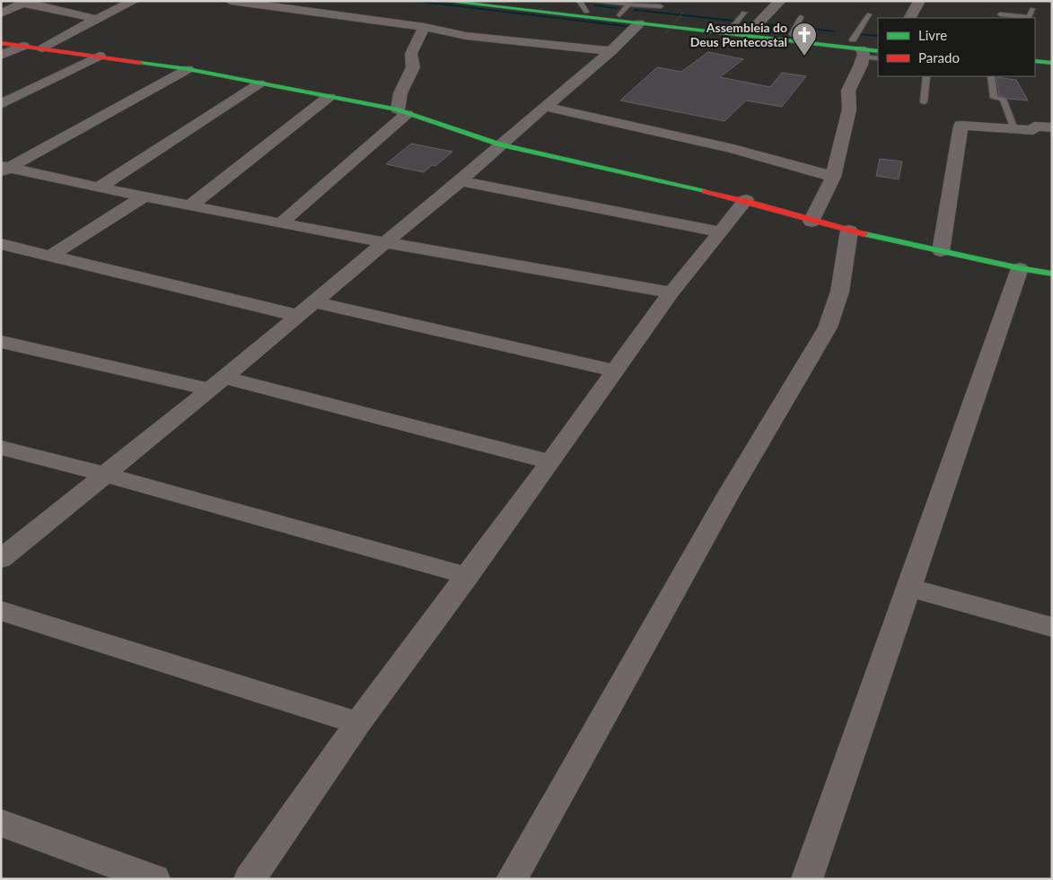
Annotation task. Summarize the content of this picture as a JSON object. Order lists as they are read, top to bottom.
{
  "places": {
    "church": ["Assembleia do Deus Pentecostal"]
  },
  "legend": ["Livre", "Parado"]
}
